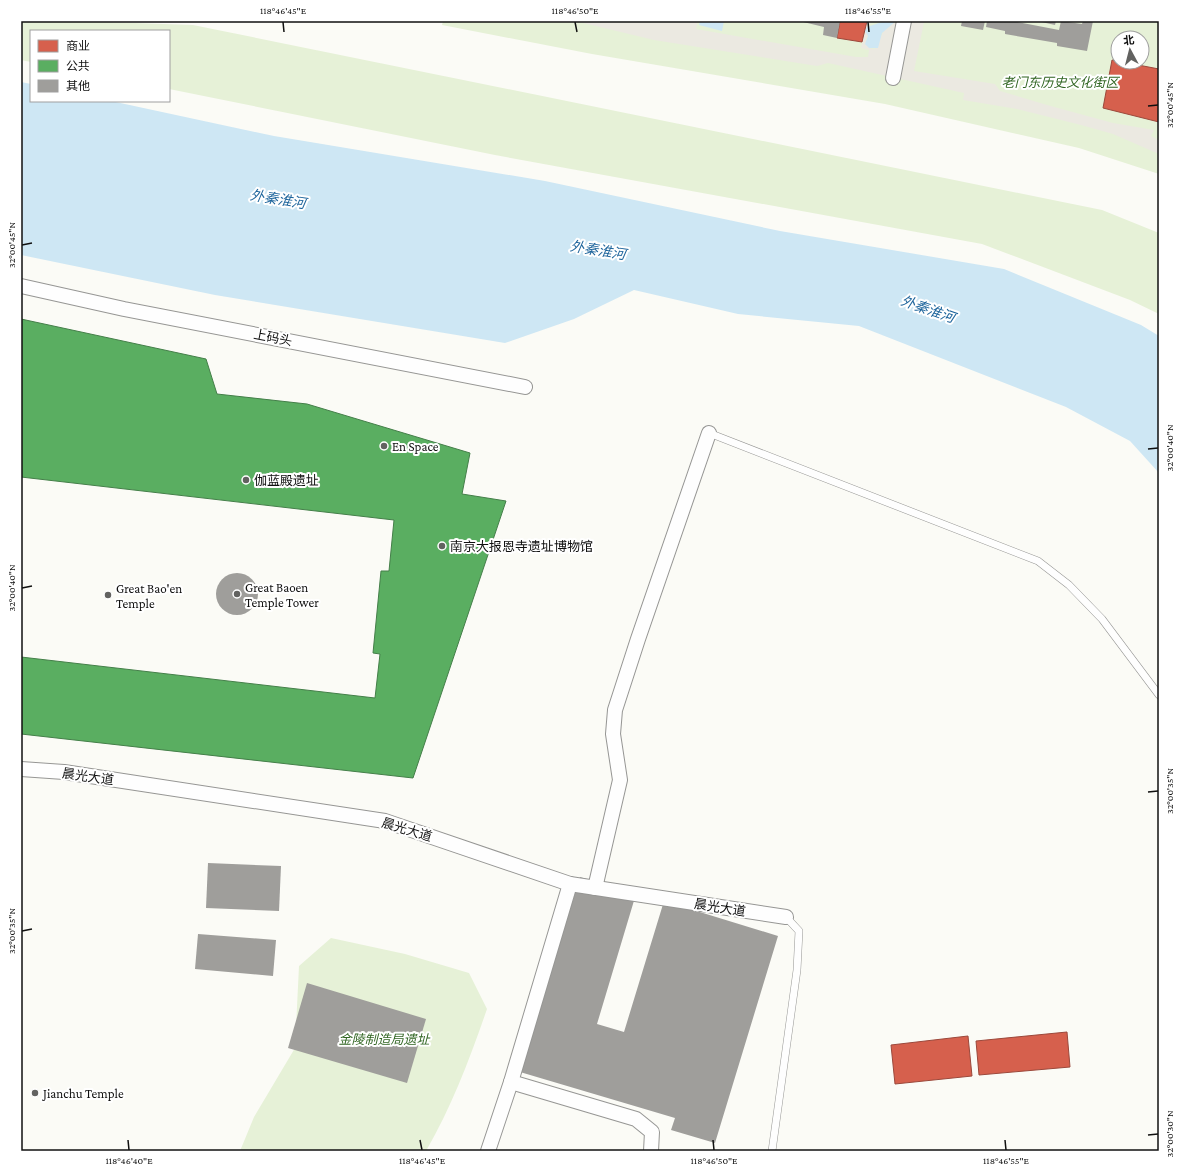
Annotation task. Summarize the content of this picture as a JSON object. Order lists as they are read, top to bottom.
{
  "streets": {
    "street": ["上码头", "晨光大道"]
  },
  "water": ["外秦淮河"],
  "parks": ["老门东历史文化街区", "金陵制造局遗址"],
  "places": [
    "En Space",
    "伽蓝殿遗址",
    "南京大报恩寺遗址博物馆",
    "Great Baoen Temple Tower",
    "Great Bao'en Temple",
    "Jianchu Temple"
  ],
  "legend": ["商业", "公共", "其他"],
  "north": "top",
  "coordinates": [
    "118°46'45\"E",
    "118°46'50\"E",
    "118°46'55\"E",
    "32°00'45\"N",
    "32°00'40\"N",
    "32°00'35\"N",
    "32°00'30\"N",
    "118°46'40\"E"
  ]
}
